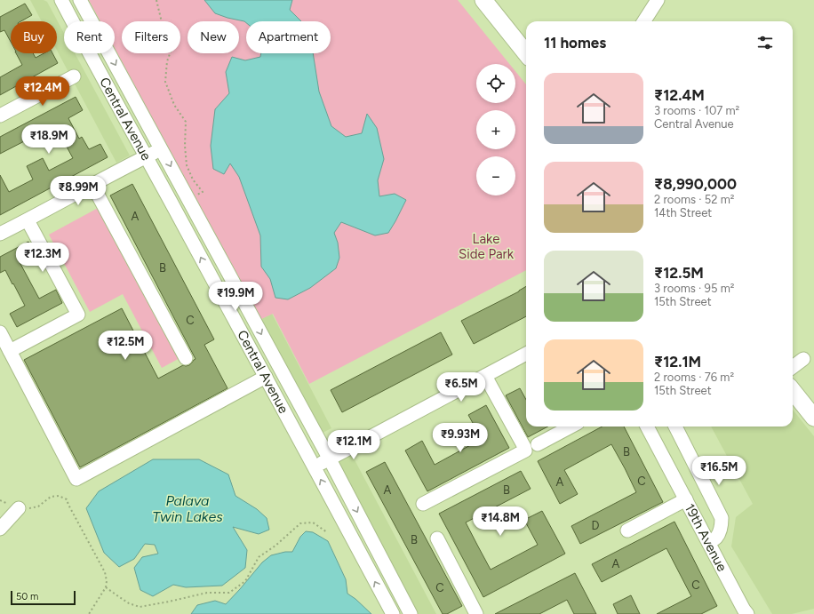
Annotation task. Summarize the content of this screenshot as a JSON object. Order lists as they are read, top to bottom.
{
  "streets": {
    "street": ["Central Avenue", "19th Avenue"]
  },
  "water": ["Palava Twin Lakes"],
  "parks": ["Lake Side Park"],
  "house_numbers": [
    "A",
    "B",
    "C",
    "B",
    "C",
    "A",
    "A",
    "B",
    "D",
    "B",
    "A",
    "C",
    "C"
  ],
  "scale_bar": "50 m",
  "page": {
    "chip": [
      "Buy",
      "Rent",
      "Filters",
      "New",
      "Apartment"
    ],
    "heading": "11 homes",
    "map_buttons": ["+", "−"],
    "list": [
      {
        "name": "₹12.4M",
        "note": "3 rooms · 107 m² · Central Avenue"
      },
      {
        "name": "₹8,990,000",
        "note": "2 rooms · 52 m² · 14th Street"
      },
      {
        "name": "₹12.5M",
        "note": "3 rooms · 95 m² · 15th Street"
      },
      {
        "name": "₹12.1M",
        "note": "2 rooms · 76 m² · 15th Street"
      }
    ],
    "price": [
      "₹12.4M",
      "₹18.9M",
      "₹8.99M",
      "₹12.3M",
      "₹19.9M",
      "₹12.5M",
      "₹6.5M",
      "₹9.93M",
      "₹12.1M",
      "₹16.5M",
      "₹14.8M"
    ],
    "scale": "50 m"
  }
}
